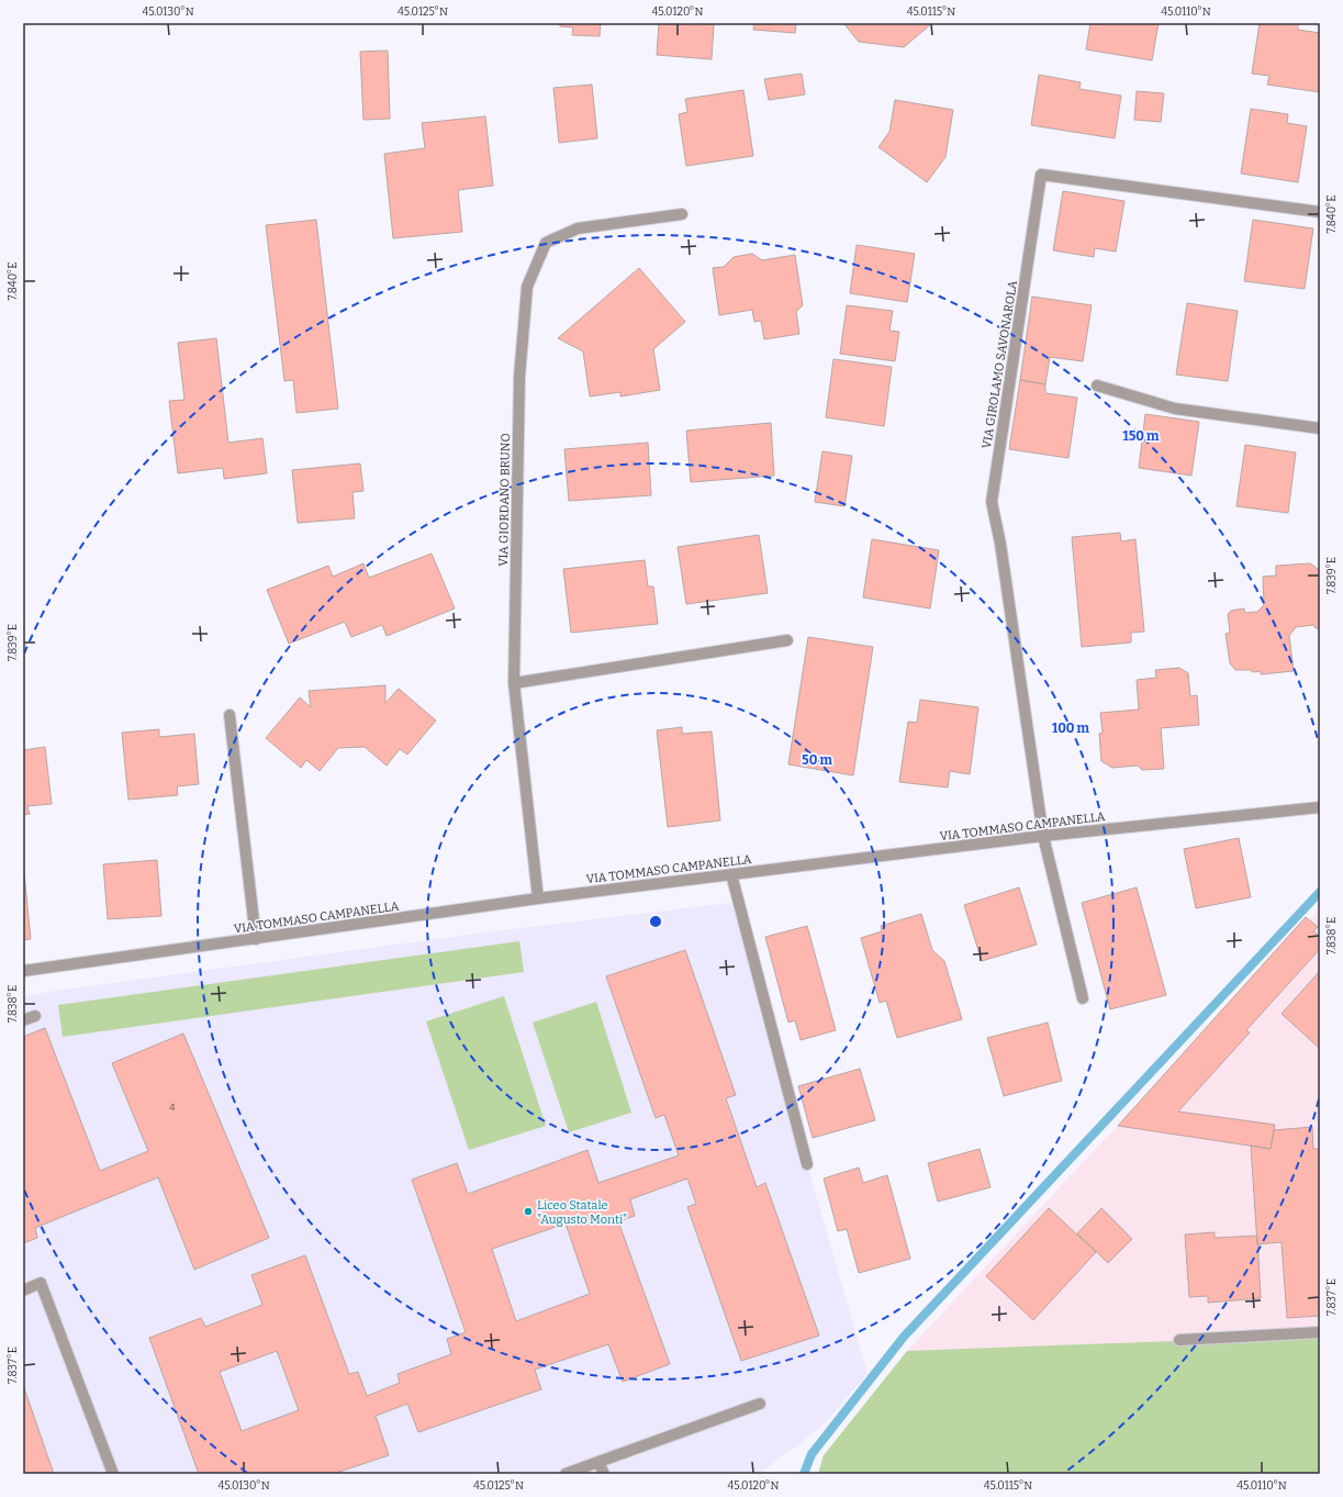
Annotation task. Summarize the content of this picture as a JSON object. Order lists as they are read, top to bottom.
{
  "streets": {
    "street": ["VIA GIROLAMO SAVONAROLA", "VIA GIORDANO BRUNO", "VIA TOMMASO CAMPANELLA"]
  },
  "crossings": [
    ["VIA GIROLAMO SAVONAROLA", "VIA TOMMASO CAMPANELLA"],
    ["VIA GIORDANO BRUNO", "VIA TOMMASO CAMPANELLA"]
  ],
  "places": ["Liceo Statale \"Augusto Monti\""],
  "house_numbers": ["4"],
  "coordinates": [
    "45.0130°N",
    "45.0125°N",
    "45.0120°N",
    "45.0115°N",
    "45.0110°N",
    "7.840°E",
    "7.839°E",
    "7.838°E",
    "7.837°E"
  ],
  "rings": ["150 m", "100 m", "50 m"]
}
